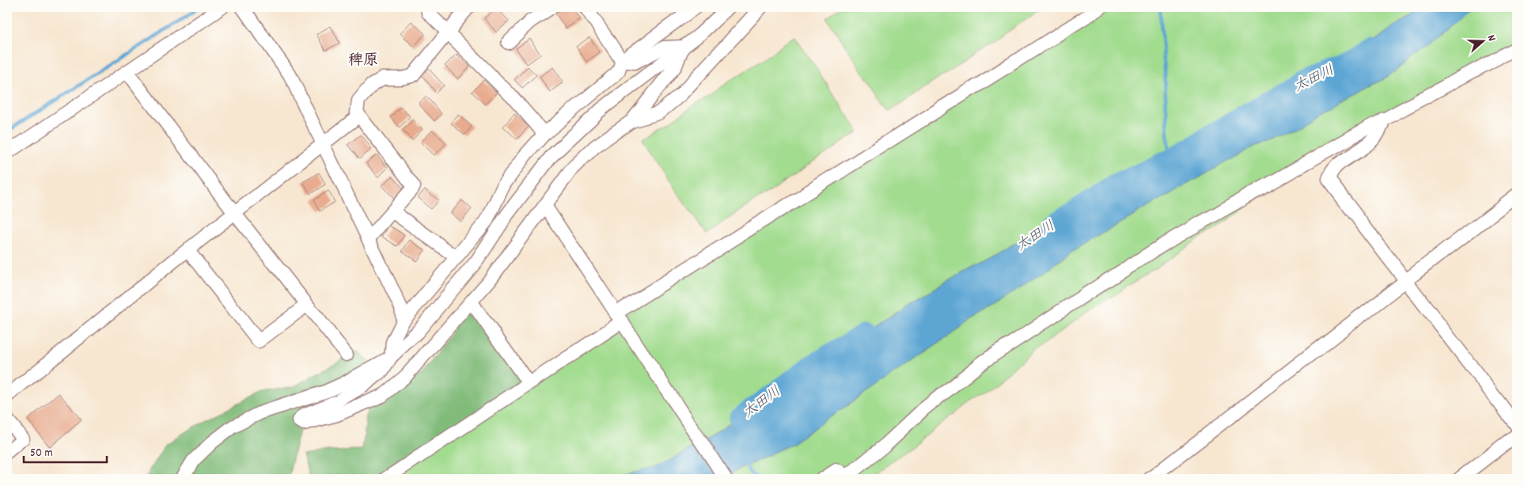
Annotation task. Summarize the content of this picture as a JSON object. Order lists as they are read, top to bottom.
{
  "districts": ["稗原"],
  "water": ["太田川"],
  "scale_bar": "50 m",
  "north": "right"
}
